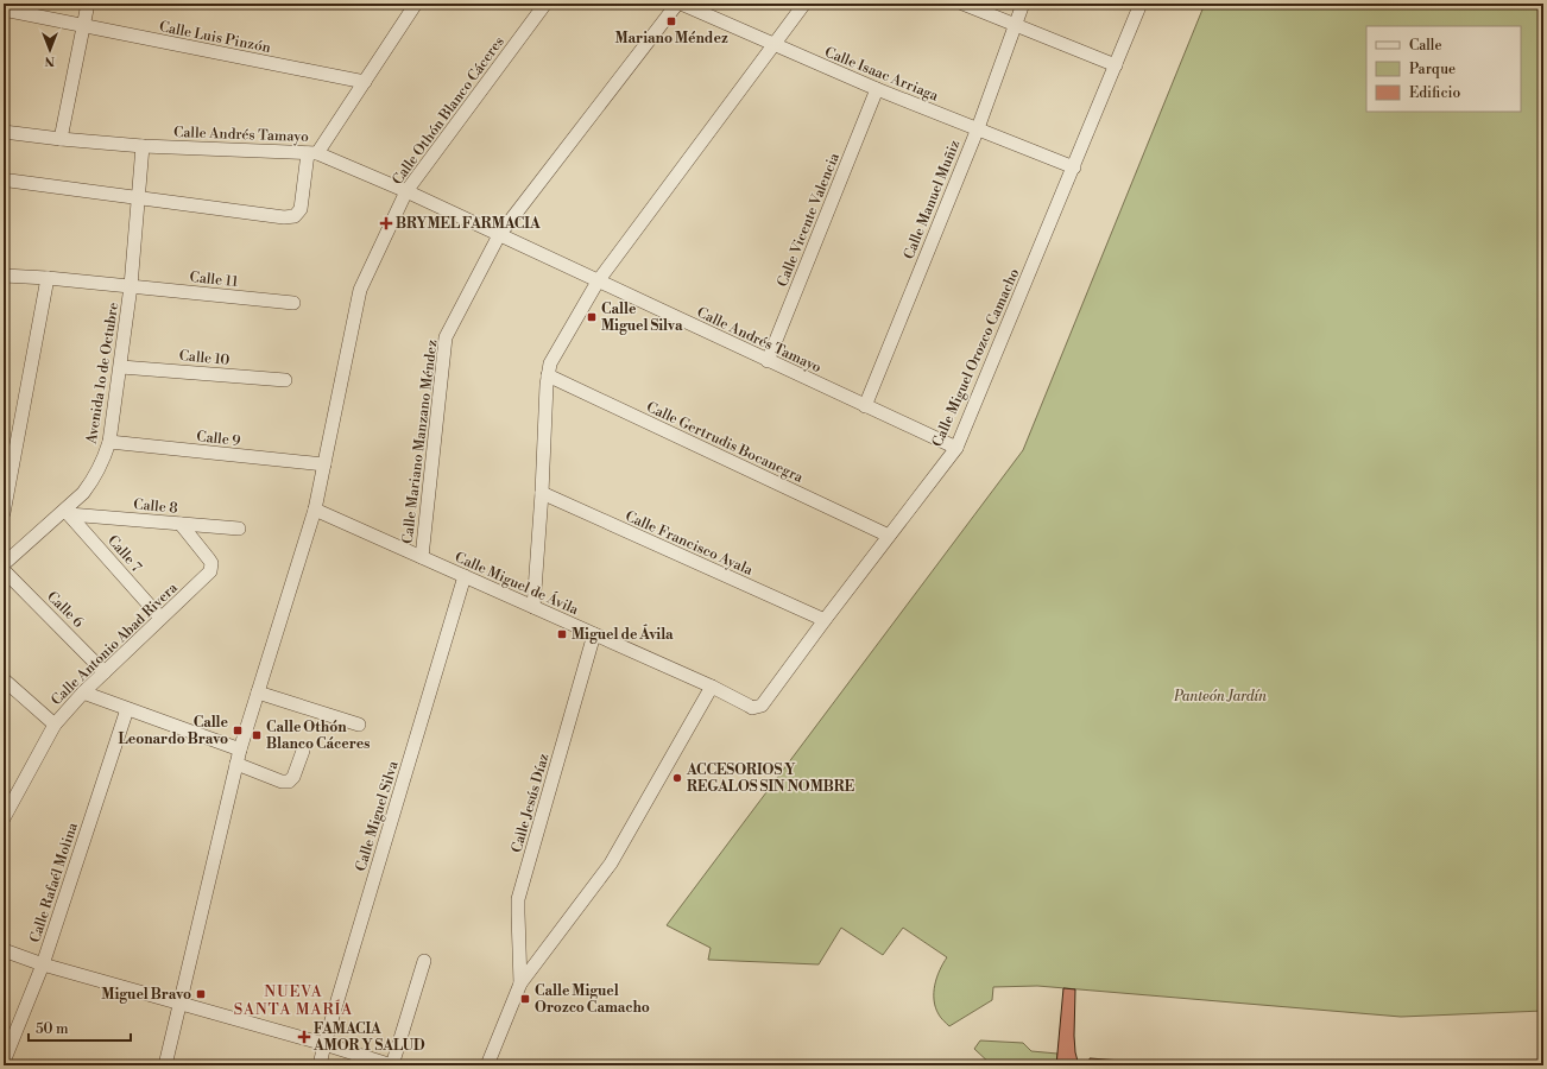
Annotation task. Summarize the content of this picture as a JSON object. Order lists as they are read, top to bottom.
{
  "streets": {
    "street": [
      "Calle Luis Pinzón",
      "Calle Isaac Arriaga",
      "Calle Othón Blanco Cáceres",
      "Calle Andrés Tamayo",
      "Calle Manuel Muñiz",
      "Calle Vicente Valencia",
      "Calle 11",
      "Calle 10",
      "Calle Miguel Orozco Camacho",
      "Avenida 1o de Octubre",
      "Calle 9",
      "Calle Mariano Manzano Méndez",
      "Calle Gertrudis Bocanegra",
      "Calle 8",
      "Calle Francisco Ayala",
      "Calle 7",
      "Calle Miguel de Ávila",
      "Calle 6",
      "Calle Antonio Abad Rivera",
      "Calle Jesús Díaz",
      "Calle Miguel Silva",
      "Calle Rafaél Molina"
    ]
  },
  "crossings": [
    ["Calle Isaac Arriaga", "Calle Manuel Muñiz"],
    ["Calle Isaac Arriaga", "Calle Vicente Valencia"],
    ["Calle Isaac Arriaga", "Calle Miguel Orozco Camacho"],
    ["Calle Isaac Arriaga", "Calle Mariano Manzano Méndez"],
    ["Calle Othón Blanco Cáceres", "Calle Andrés Tamayo"],
    ["Calle Othón Blanco Cáceres", "Calle 9"],
    ["Calle Othón Blanco Cáceres", "Calle Miguel de Ávila"],
    ["Calle Andrés Tamayo", "Calle Manuel Muñiz"],
    ["Calle Andrés Tamayo", "Calle Vicente Valencia"],
    ["Calle Andrés Tamayo", "Calle Miguel Orozco Camacho"],
    ["Calle Andrés Tamayo", "Avenida 1o de Octubre"],
    ["Calle Andrés Tamayo", "Calle Mariano Manzano Méndez"],
    ["Calle 11", "Avenida 1o de Octubre"],
    ["Calle 10", "Avenida 1o de Octubre"],
    ["Calle Miguel Orozco Camacho", "Calle Gertrudis Bocanegra"],
    ["Calle Miguel Orozco Camacho", "Calle Francisco Ayala"],
    ["Calle Miguel Orozco Camacho", "Calle Miguel de Ávila"],
    ["Avenida 1o de Octubre", "Calle 9"],
    ["Avenida 1o de Octubre", "Calle 8"],
    ["Avenida 1o de Octubre", "Calle 7"],
    ["Calle Mariano Manzano Méndez", "Calle Miguel de Ávila"],
    ["Calle 8", "Calle 7"],
    ["Calle 8", "Calle Antonio Abad Rivera"],
    ["Calle 7", "Calle Antonio Abad Rivera"],
    ["Calle Miguel de Ávila", "Calle Jesús Díaz"],
    ["Calle Miguel de Ávila", "Calle Miguel Silva"],
    ["Calle 6", "Calle Antonio Abad Rivera"]
  ],
  "districts": ["NUEVA SANTA MARÍA"],
  "parks": ["Panteón Jardín"],
  "places": {
    "transit": [
      "Mariano Méndez",
      "Calle Miguel Silva",
      "Miguel de Ávila",
      "Calle Leonardo Bravo",
      "Calle Othón Blanco Cáceres",
      "Miguel Bravo",
      "Calle Miguel Orozco Camacho"
    ],
    "health": ["BRYMEL FARMACIA", "FAMACIA AMOR Y SALUD"],
    "other": ["ACCESORIOS Y REGALOS SIN NOMBRE"]
  },
  "legend": ["Calle", "Parque", "Edificio"],
  "scale_bar": "50 m",
  "north": "bottom"
}
